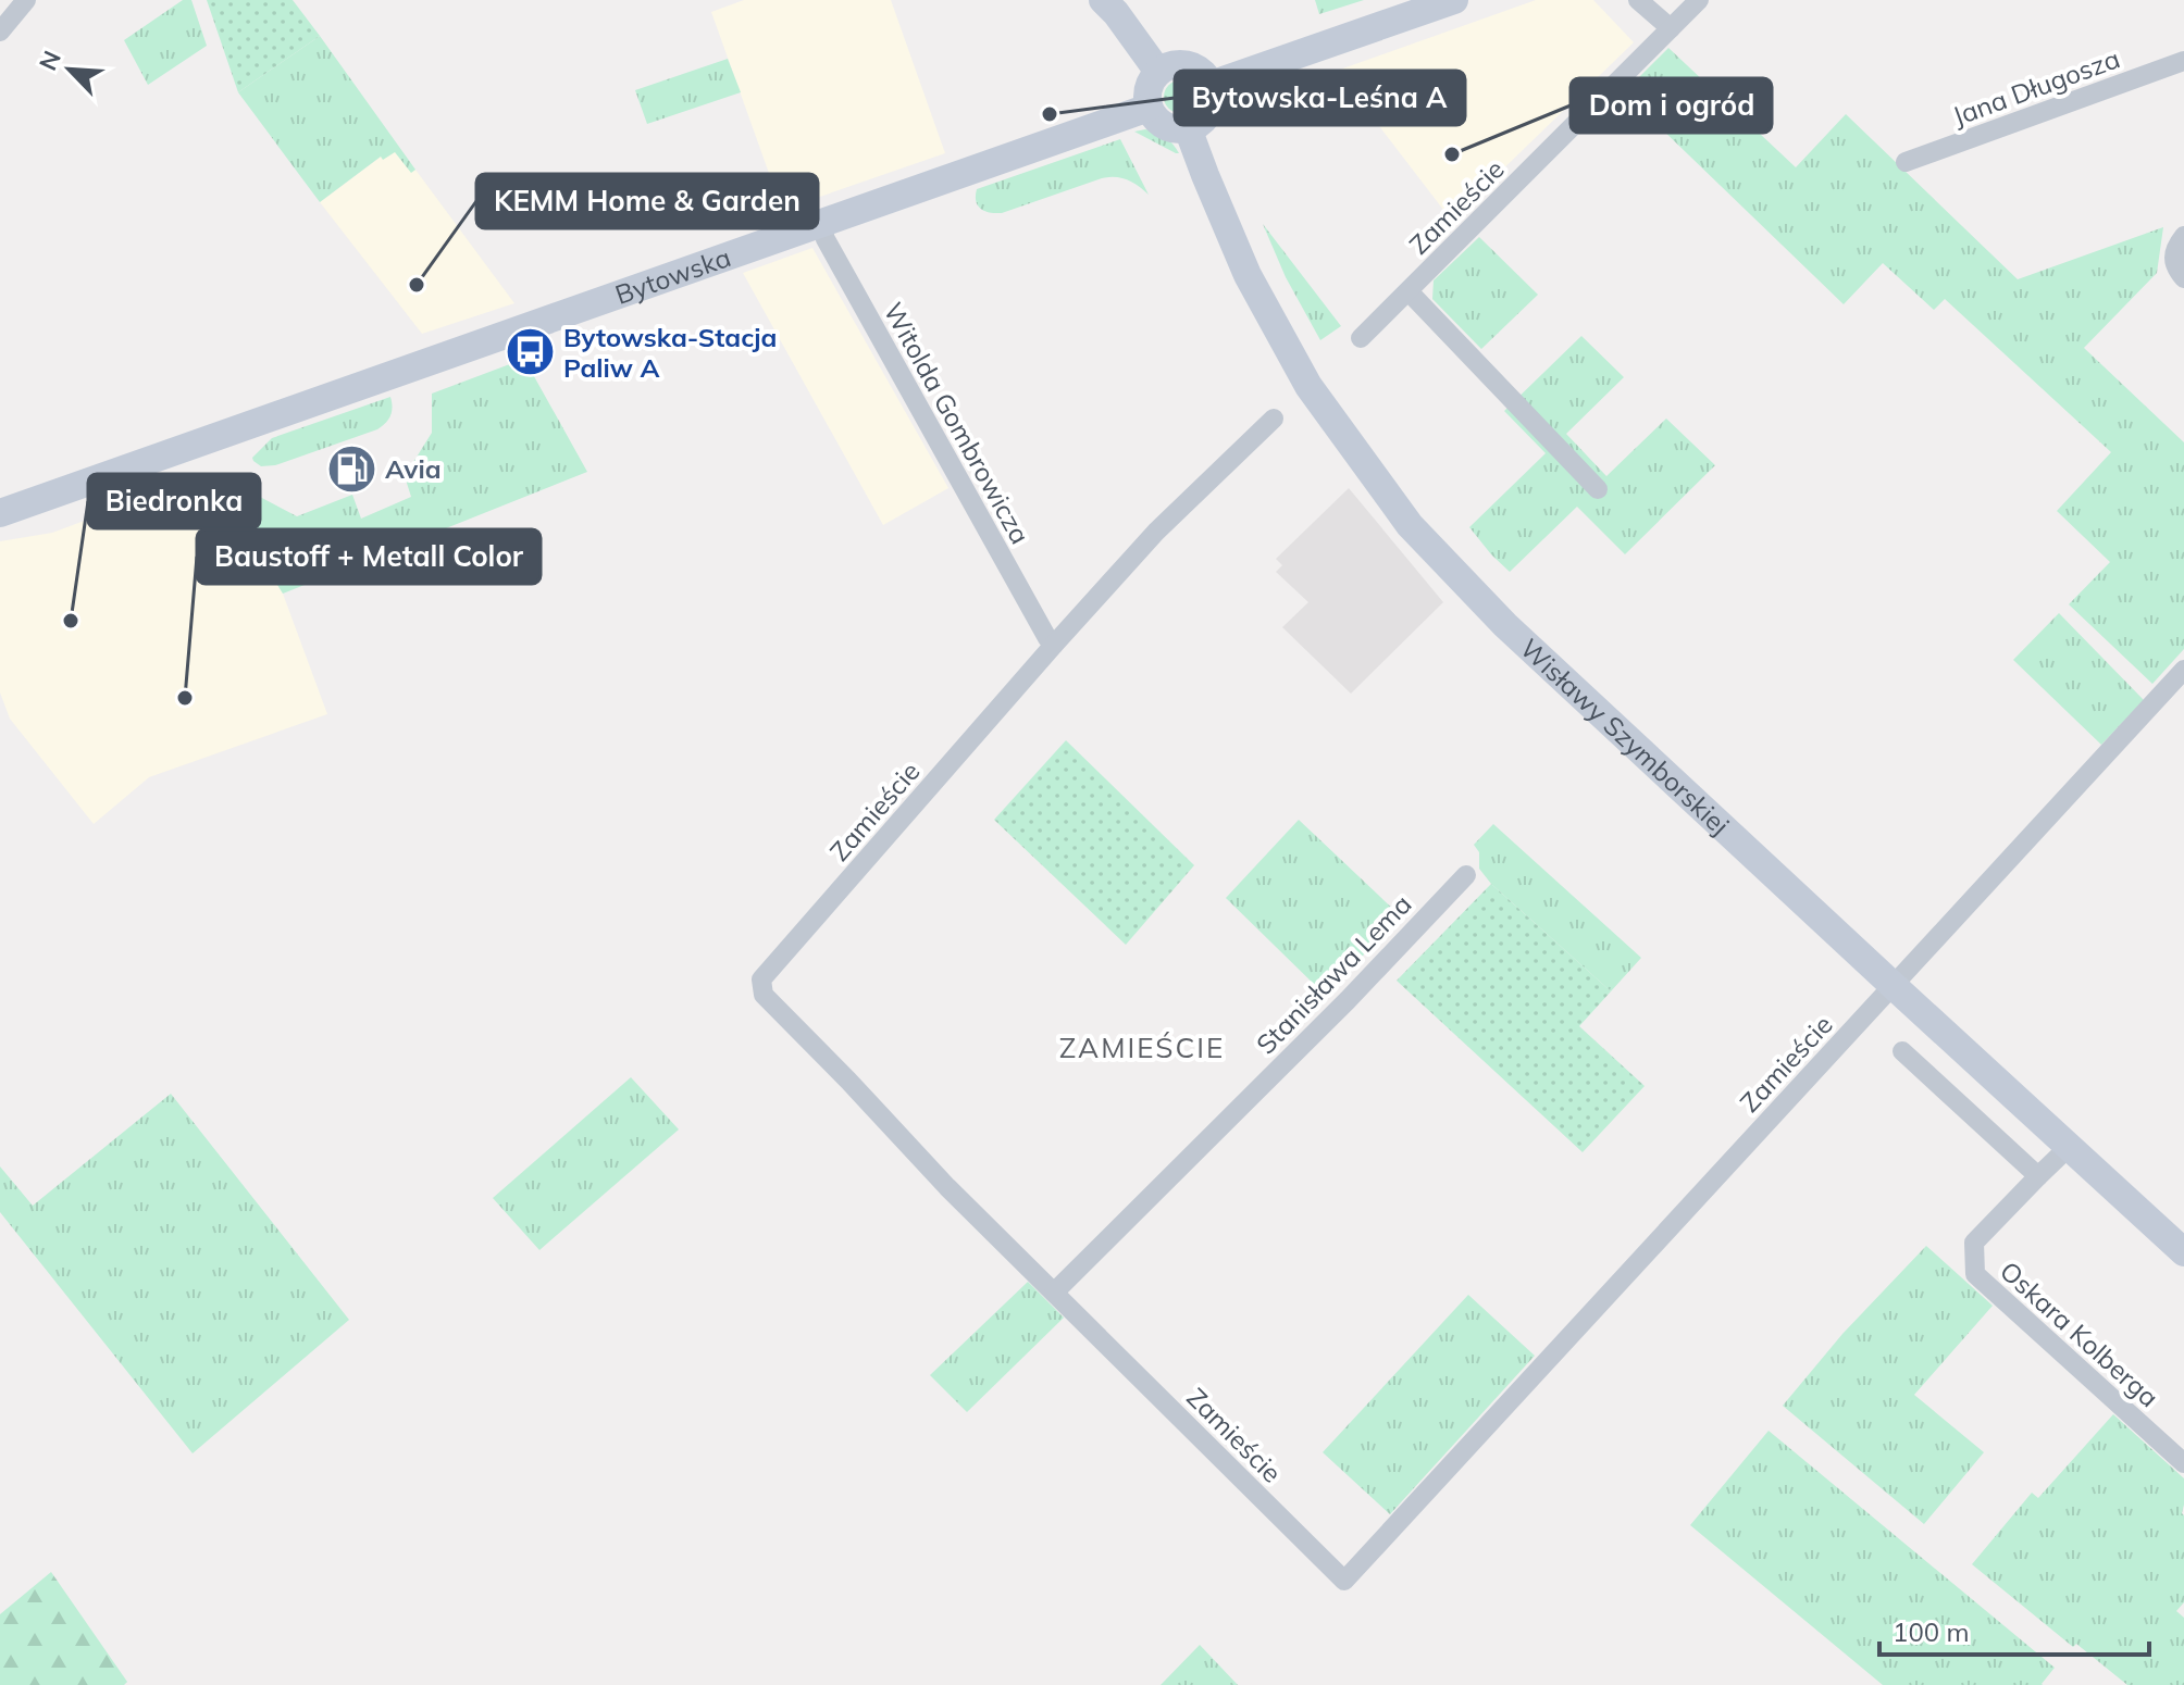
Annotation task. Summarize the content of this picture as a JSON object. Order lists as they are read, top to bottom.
{
  "streets": {
    "main road": ["Bytowska", "Wisławy Szymborskiej"],
    "street": [
      "Jana Długosza",
      "Zamieście",
      "Witolda Gombrowicza",
      "Stanisława Lema",
      "Oskara Kolberga"
    ]
  },
  "crossings": [
    ["Zamieście", "Witolda Gombrowicza"],
    ["Zamieście", "Wisławy Szymborskiej"],
    ["Zamieście", "Stanisława Lema"],
    ["Bytowska", "Witolda Gombrowicza"],
    ["Bytowska", "Wisławy Szymborskiej"],
    ["Wisławy Szymborskiej", "Oskara Kolberga"]
  ],
  "districts": ["ZAMIEŚCIE"],
  "places": {
    "other": [
      "Bytowska-Leśna A",
      "Dom i ogród",
      "KEMM Home & Garden",
      "Biedronka",
      "Baustoff + Metall Color"
    ],
    "bus stop": ["Bytowska-Stacja Paliw A"],
    "fuel station": ["Avia"]
  },
  "scale_bar": "100 m",
  "north": "top left"
}
